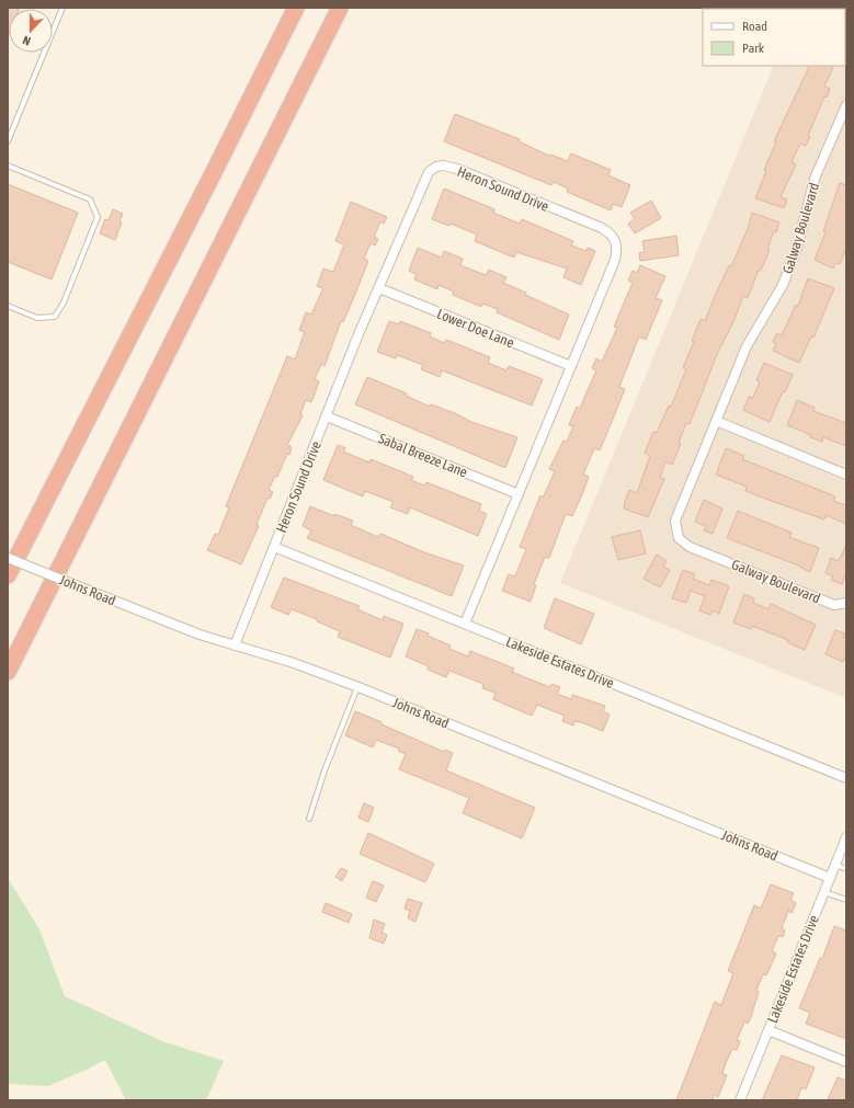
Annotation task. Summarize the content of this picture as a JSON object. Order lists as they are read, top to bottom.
{
  "streets": {
    "street": [
      "Heron Sound Drive",
      "Galway Boulevard",
      "Lower Doe Lane",
      "Sabal Breeze Lane",
      "Johns Road",
      "Lakeside Estates Drive"
    ]
  },
  "crossings": [
    ["Heron Sound Drive", "Lower Doe Lane"],
    ["Heron Sound Drive", "Sabal Breeze Lane"],
    ["Heron Sound Drive", "Johns Road"],
    ["Heron Sound Drive", "Lakeside Estates Drive"],
    ["Johns Road", "Lakeside Estates Drive"]
  ],
  "legend": ["Road", "Park"],
  "north": "bottom"
}
